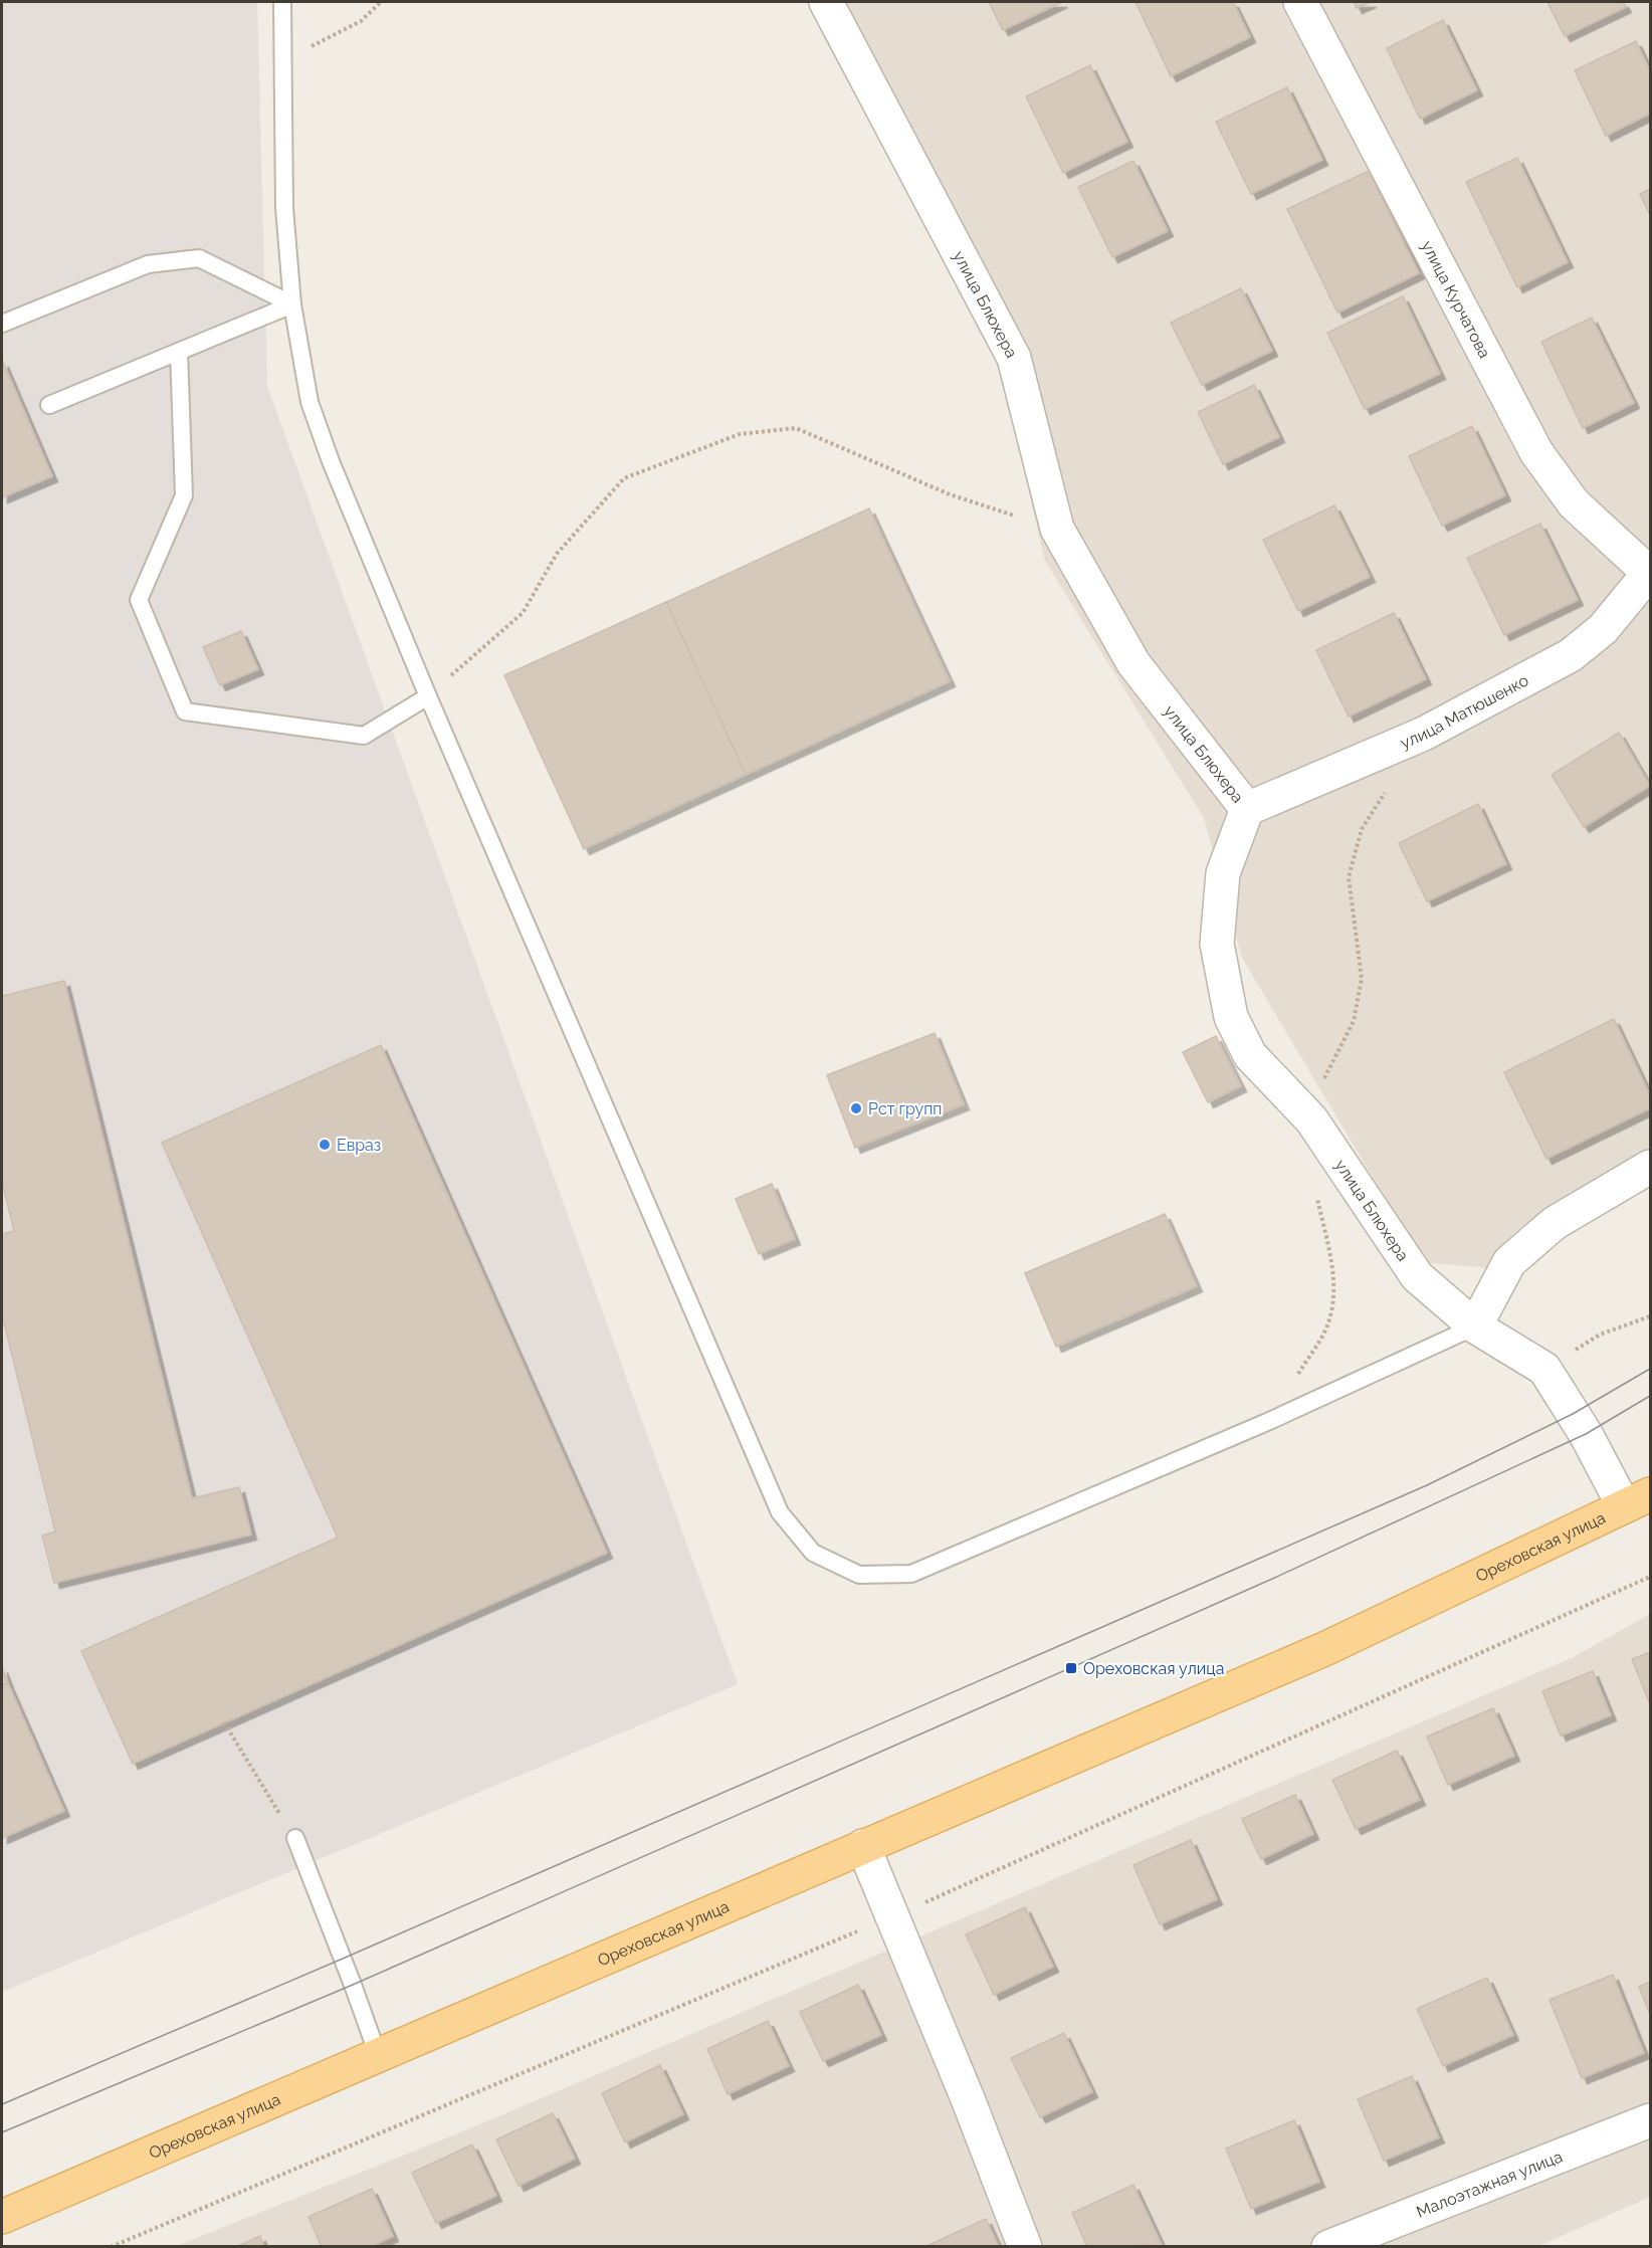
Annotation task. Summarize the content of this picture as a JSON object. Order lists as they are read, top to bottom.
{
  "streets": {
    "main road": ["Ореховская улица"],
    "street": [
      "улица Курчатова",
      "улица Блюхера",
      "улица Матюшенко",
      "Малоэтажная улица"
    ]
  },
  "crossings": [
    ["улица Курчатова", "улица Матюшенко"],
    ["улица Блюхера", "улица Матюшенко"],
    ["улица Блюхера", "Ореховская улица"]
  ],
  "places": {
    "other": ["Рст групп", "Евраз"],
    "transit": ["Ореховская улица"]
  }
}
